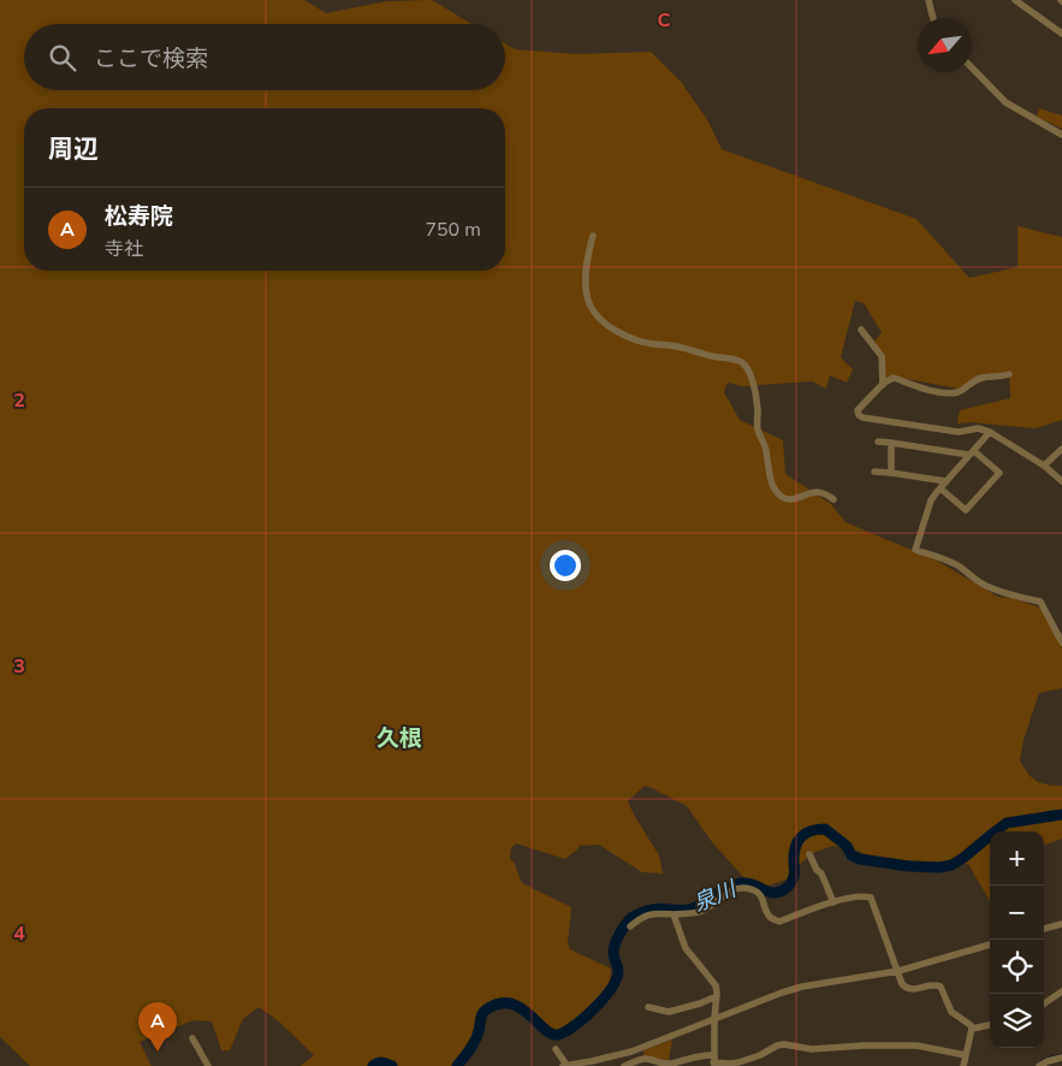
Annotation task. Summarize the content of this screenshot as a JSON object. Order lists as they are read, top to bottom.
{
  "districts": ["久根"],
  "water": ["泉川"],
  "north": "bottom left",
  "page": {
    "search": "ここで検索",
    "heading": "周辺",
    "list": [
      {
        "mark": "A",
        "name": "松寿院",
        "note": "寺社",
        "value": "750 m"
      }
    ],
    "map_buttons": ["+", "−"],
    "pins": "A"
  },
  "grid": {
    "columns": ["C"],
    "rows": ["2", "3", "4"]
  }
}
